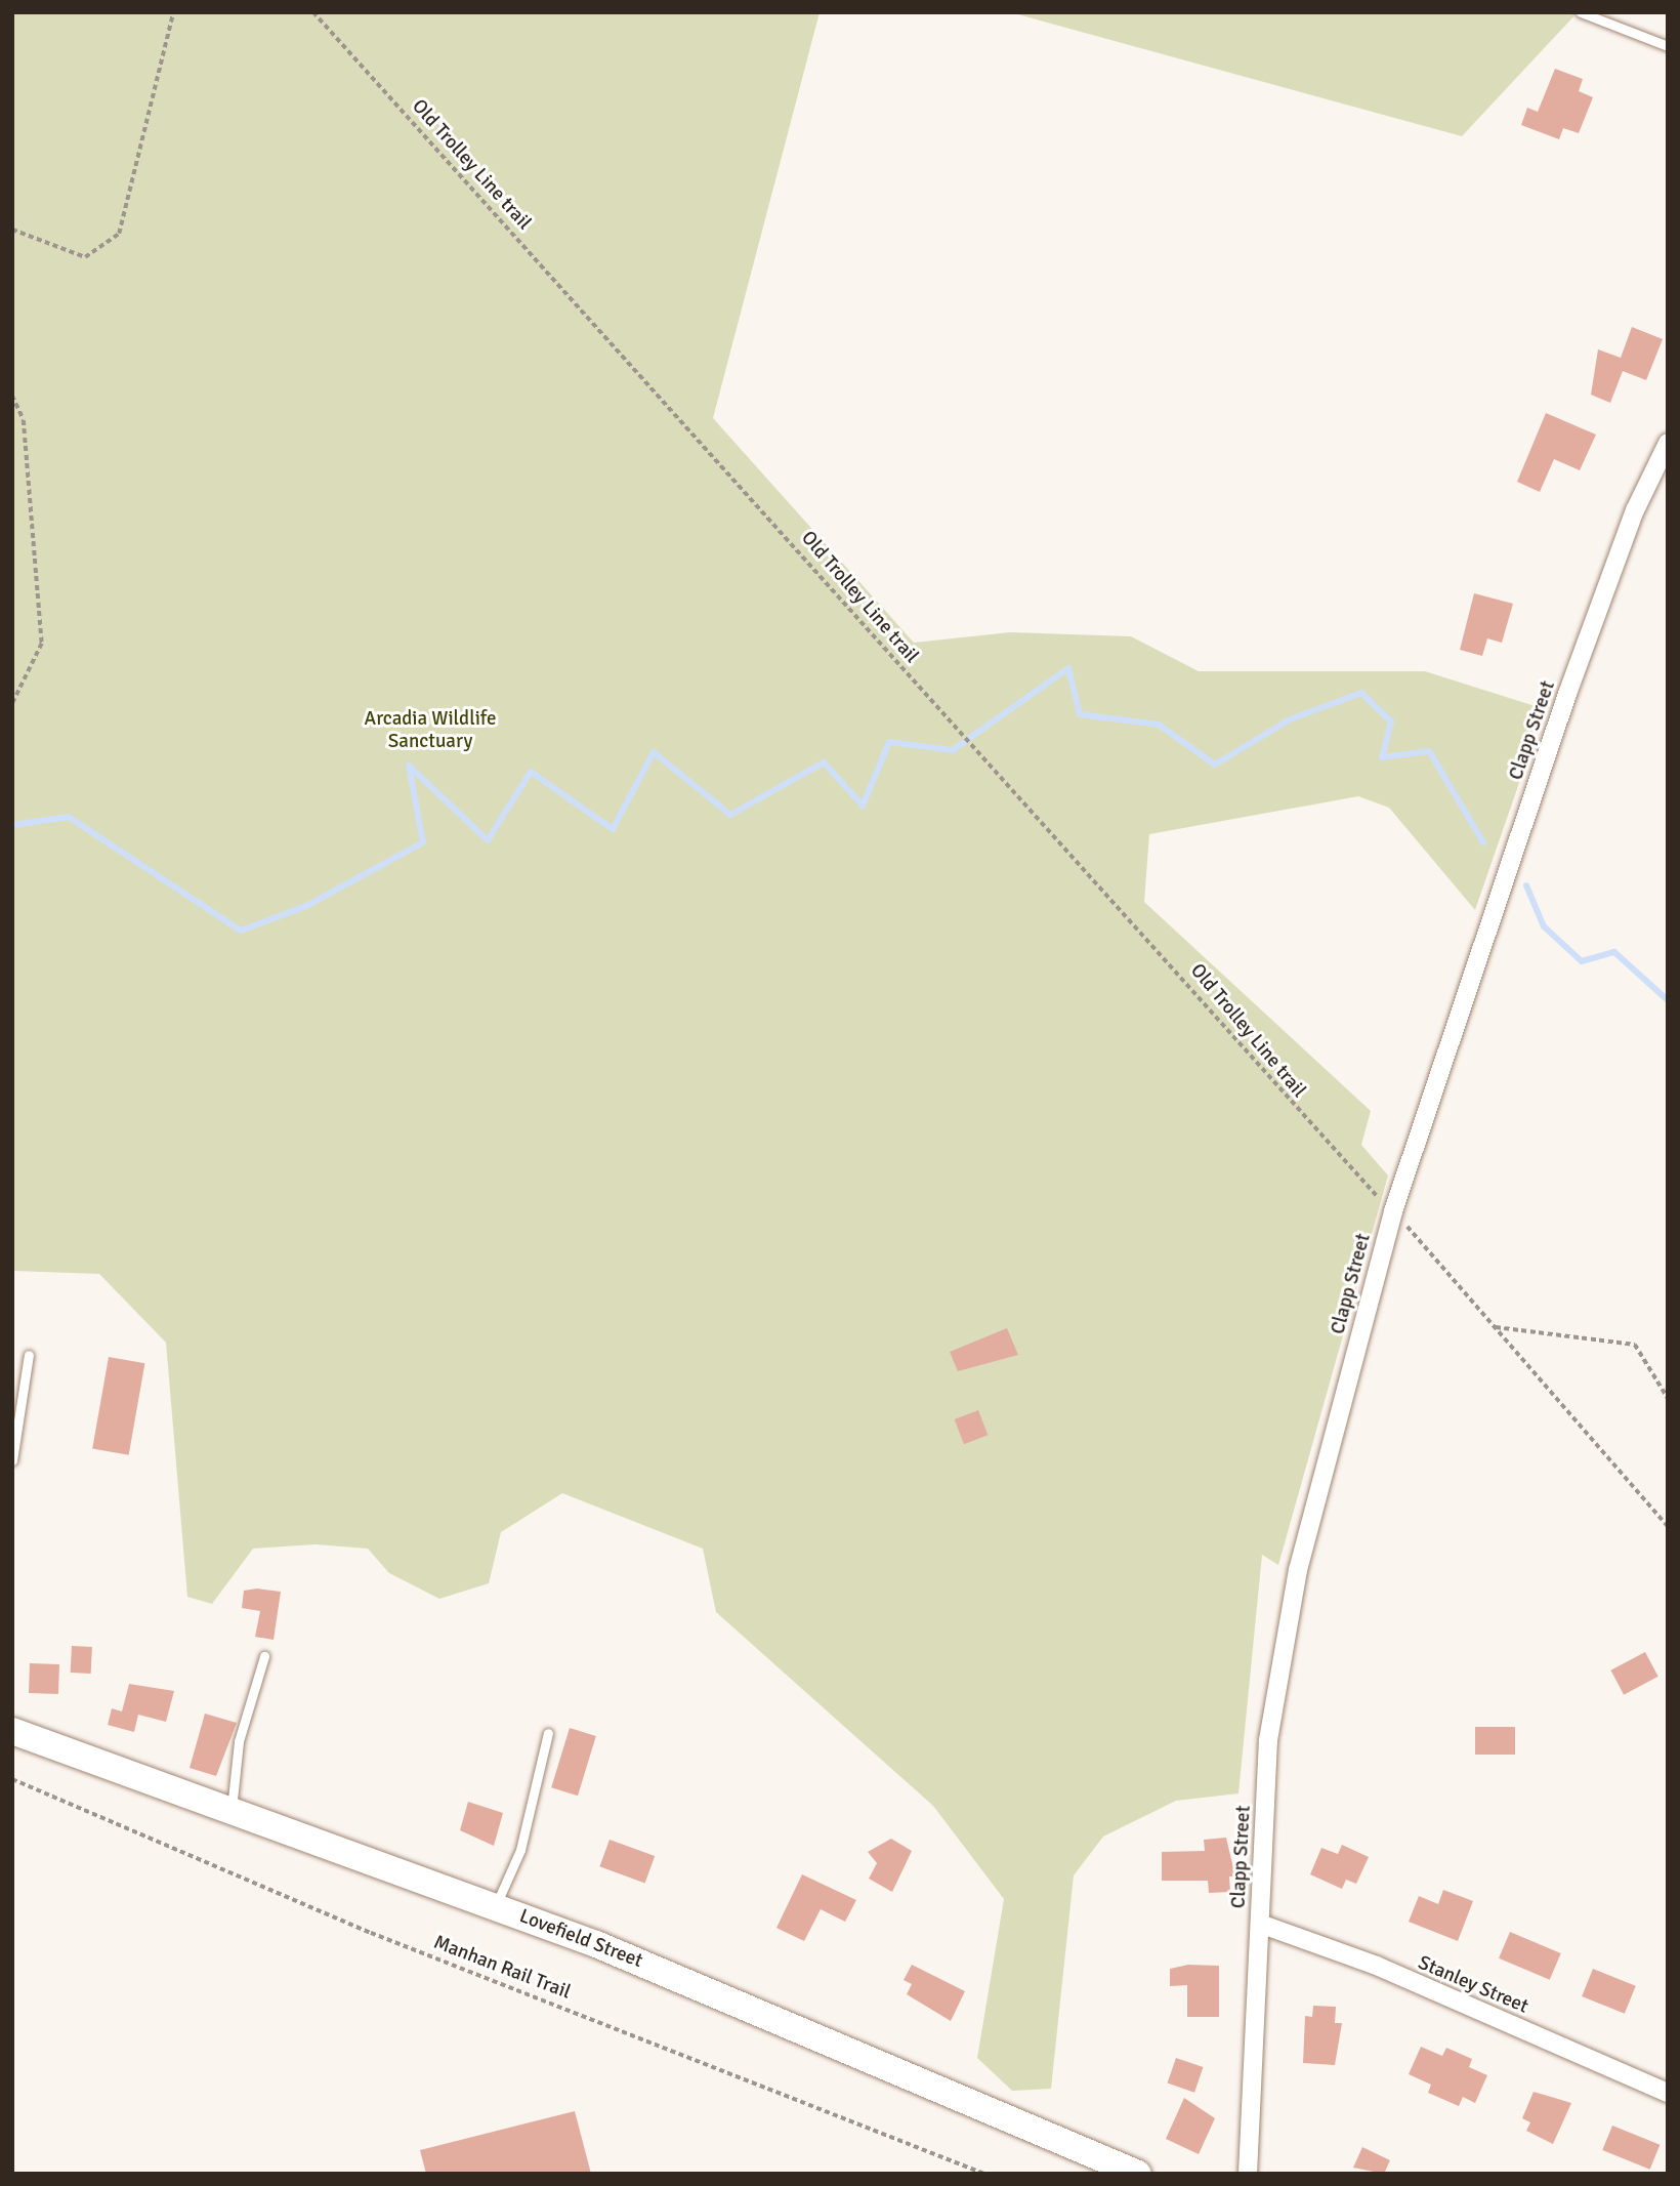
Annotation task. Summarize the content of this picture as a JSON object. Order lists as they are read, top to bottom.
{
  "streets": {
    "street": ["Clapp Street", "Lovefield Street", "Stanley Street"],
    "path": ["Old Trolley Line trail", "Manhan Rail Trail"]
  },
  "crossings": [
    ["Clapp Street", "Stanley Street"]
  ],
  "parks": ["Arcadia Wildlife Sanctuary"]
}
